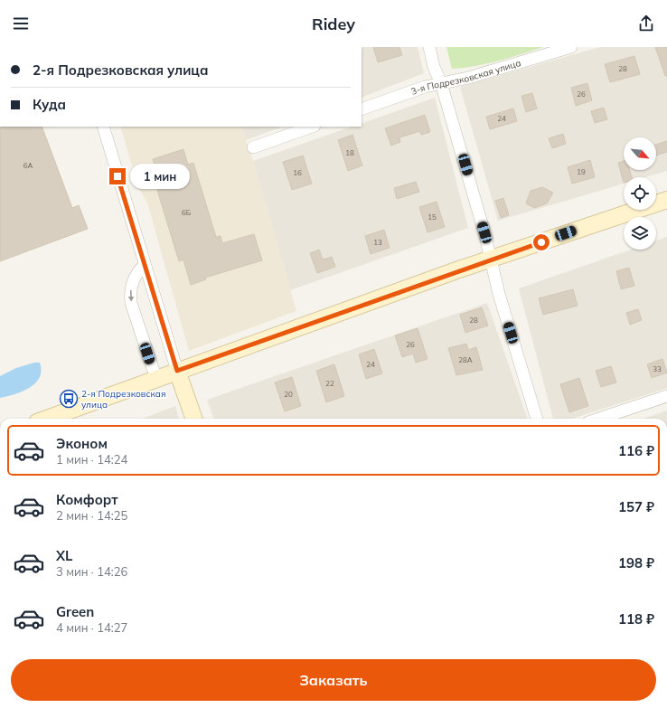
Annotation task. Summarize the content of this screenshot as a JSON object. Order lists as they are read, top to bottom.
{
  "streets": {
    "street": ["3-я Подрезковская улица"]
  },
  "places": {
    "bus stop": ["2-я Подрезковская улица"]
  },
  "house_numbers": [
    "28",
    "26",
    "24",
    "18",
    "6А",
    "19",
    "16",
    "6Б",
    "15",
    "13",
    "28",
    "26",
    "28А",
    "24",
    "33",
    "22",
    "20"
  ],
  "north": "bottom right",
  "page": {
    "header": "Ridey",
    "banner": ["2-я Подрезковская улица", "Куда"],
    "bubble": "1 мин",
    "list": [
      {
        "name": "Эконом",
        "note": "1 мин · 14:24",
        "value": "116 ₽"
      },
      {
        "name": "Комфорт",
        "note": "2 мин · 14:25",
        "value": "157 ₽"
      },
      {
        "name": "XL",
        "note": "3 мин · 14:26",
        "value": "198 ₽"
      },
      {
        "name": "Green",
        "note": "4 мин · 14:27",
        "value": "118 ₽"
      }
    ],
    "buttons": "Заказать"
  }
}
